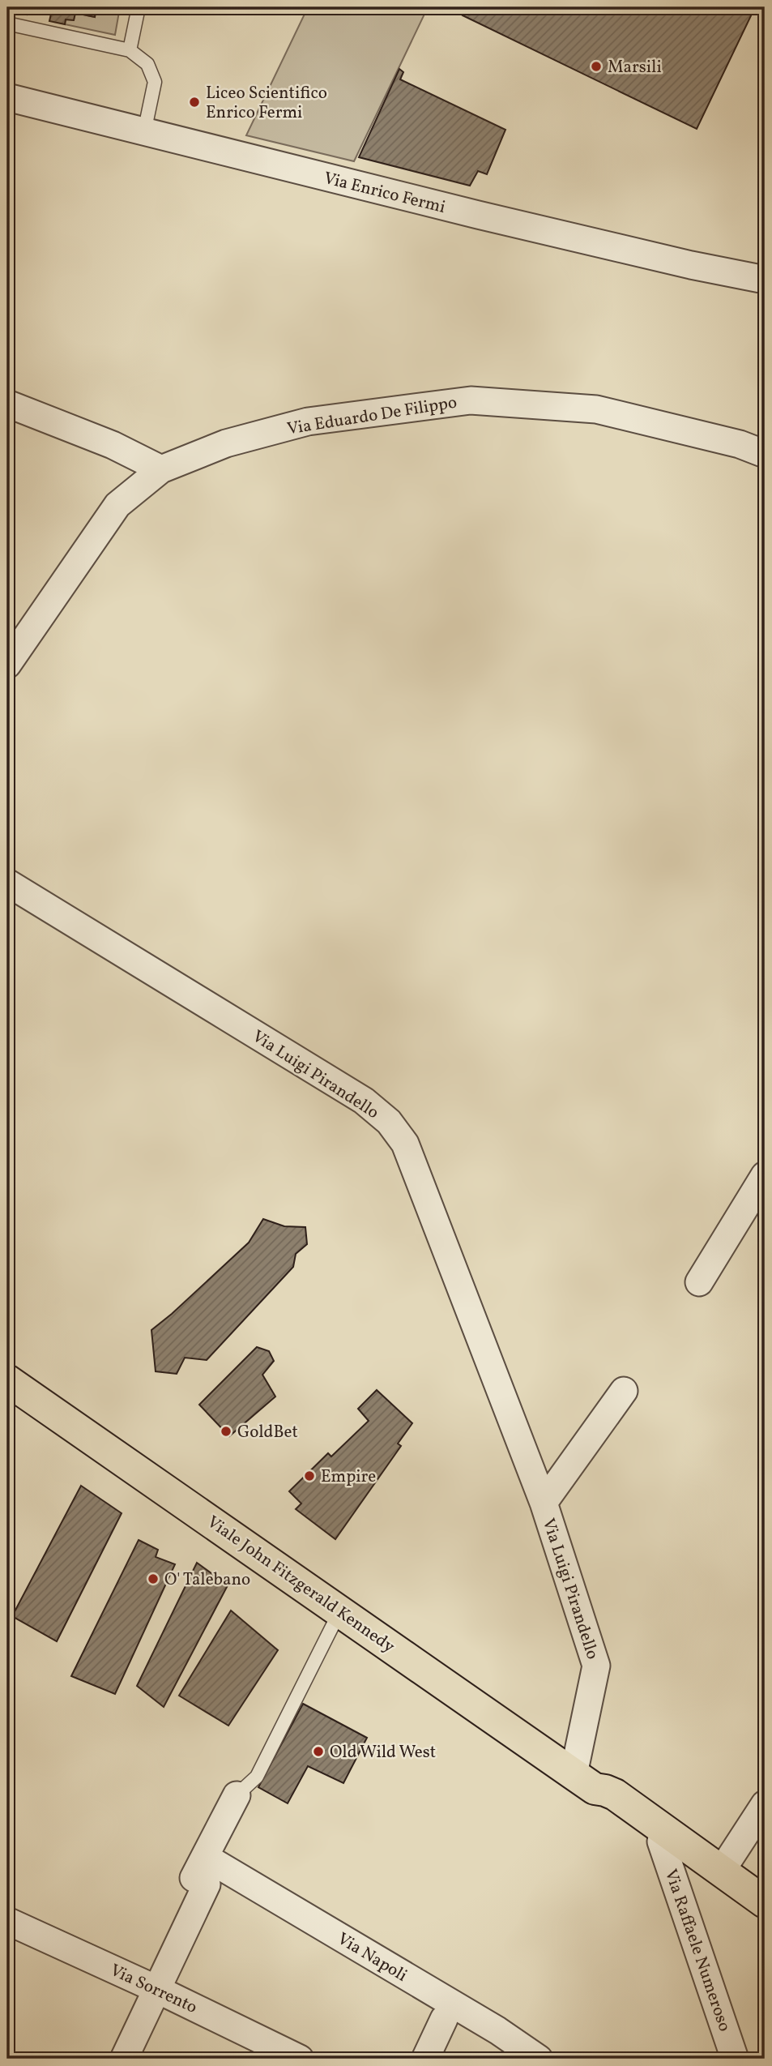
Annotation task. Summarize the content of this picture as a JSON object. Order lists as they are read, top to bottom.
{
  "streets": {
    "main road": ["Viale John Fitzgerald Kennedy"],
    "street": [
      "Via Enrico Fermi",
      "Via Eduardo De Filippo",
      "Via Luigi Pirandello",
      "Via Raffaele Numeroso",
      "Via Napoli",
      "Via Sorrento"
    ]
  },
  "crossings": [
    ["Via Luigi Pirandello", "Viale John Fitzgerald Kennedy"],
    ["Viale John Fitzgerald Kennedy", "Via Raffaele Numeroso"]
  ],
  "places": [
    "Marsili",
    "Liceo Scientifico Enrico Fermi",
    "GoldBet",
    "Empire",
    "O' Talebano",
    "Old Wild West"
  ]
}
